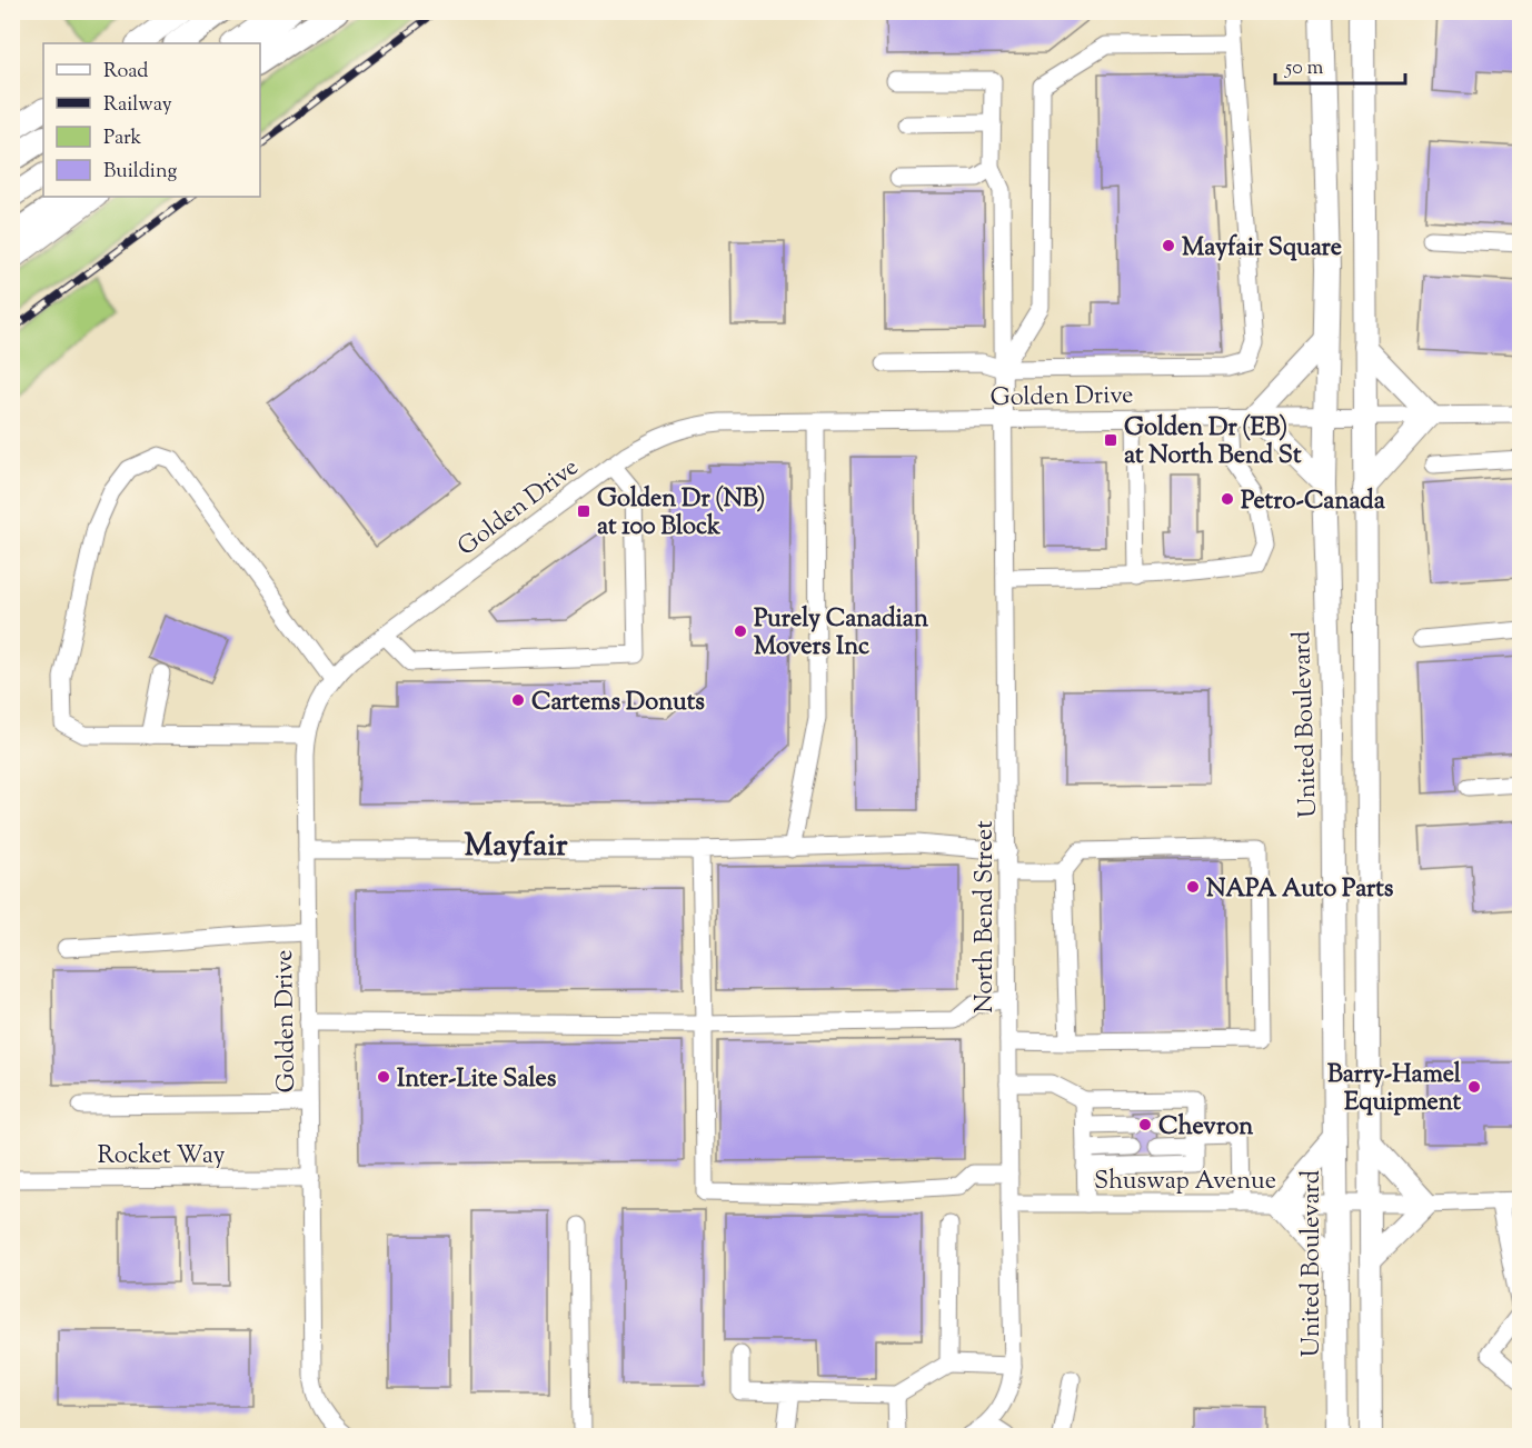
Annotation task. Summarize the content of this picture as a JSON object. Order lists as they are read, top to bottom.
{
  "streets": {
    "main road": ["United Boulevard"],
    "street": [
      "Golden Drive",
      "North Bend Street",
      "Rocket Way",
      "Shuswap Avenue"
    ]
  },
  "crossings": [
    ["Golden Drive", "United Boulevard"],
    ["Golden Drive", "North Bend Street"],
    ["Golden Drive", "Rocket Way"],
    ["United Boulevard", "Shuswap Avenue"],
    ["North Bend Street", "Shuswap Avenue"]
  ],
  "districts": ["Mayfair"],
  "places": {
    "other": [
      "Mayfair Square",
      "Petro-Canada",
      "Purely Canadian Movers Inc",
      "Cartems Donuts",
      "NAPA Auto Parts",
      "Inter-Lite Sales",
      "Barry-Hamel Equipment",
      "Chevron"
    ],
    "transit": ["Golden Dr (EB) at North Bend St", "Golden Dr (NB) at 100 Block"]
  },
  "legend": [
    "Road",
    "Railway",
    "Park",
    "Building"
  ],
  "scale_bar": "50 m"
}
